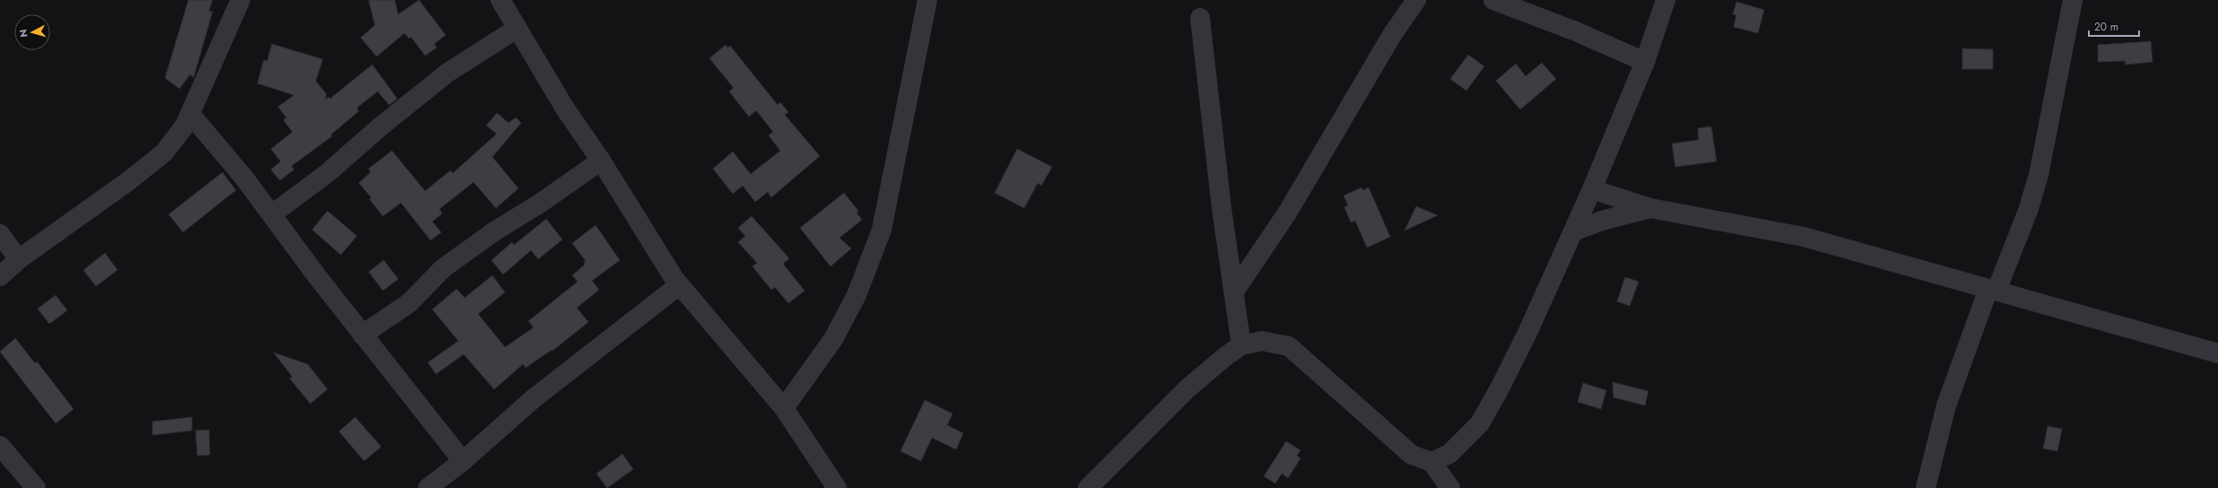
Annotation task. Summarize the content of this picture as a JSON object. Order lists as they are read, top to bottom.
{
  "scale_bar": "20 m",
  "north": "left"
}
